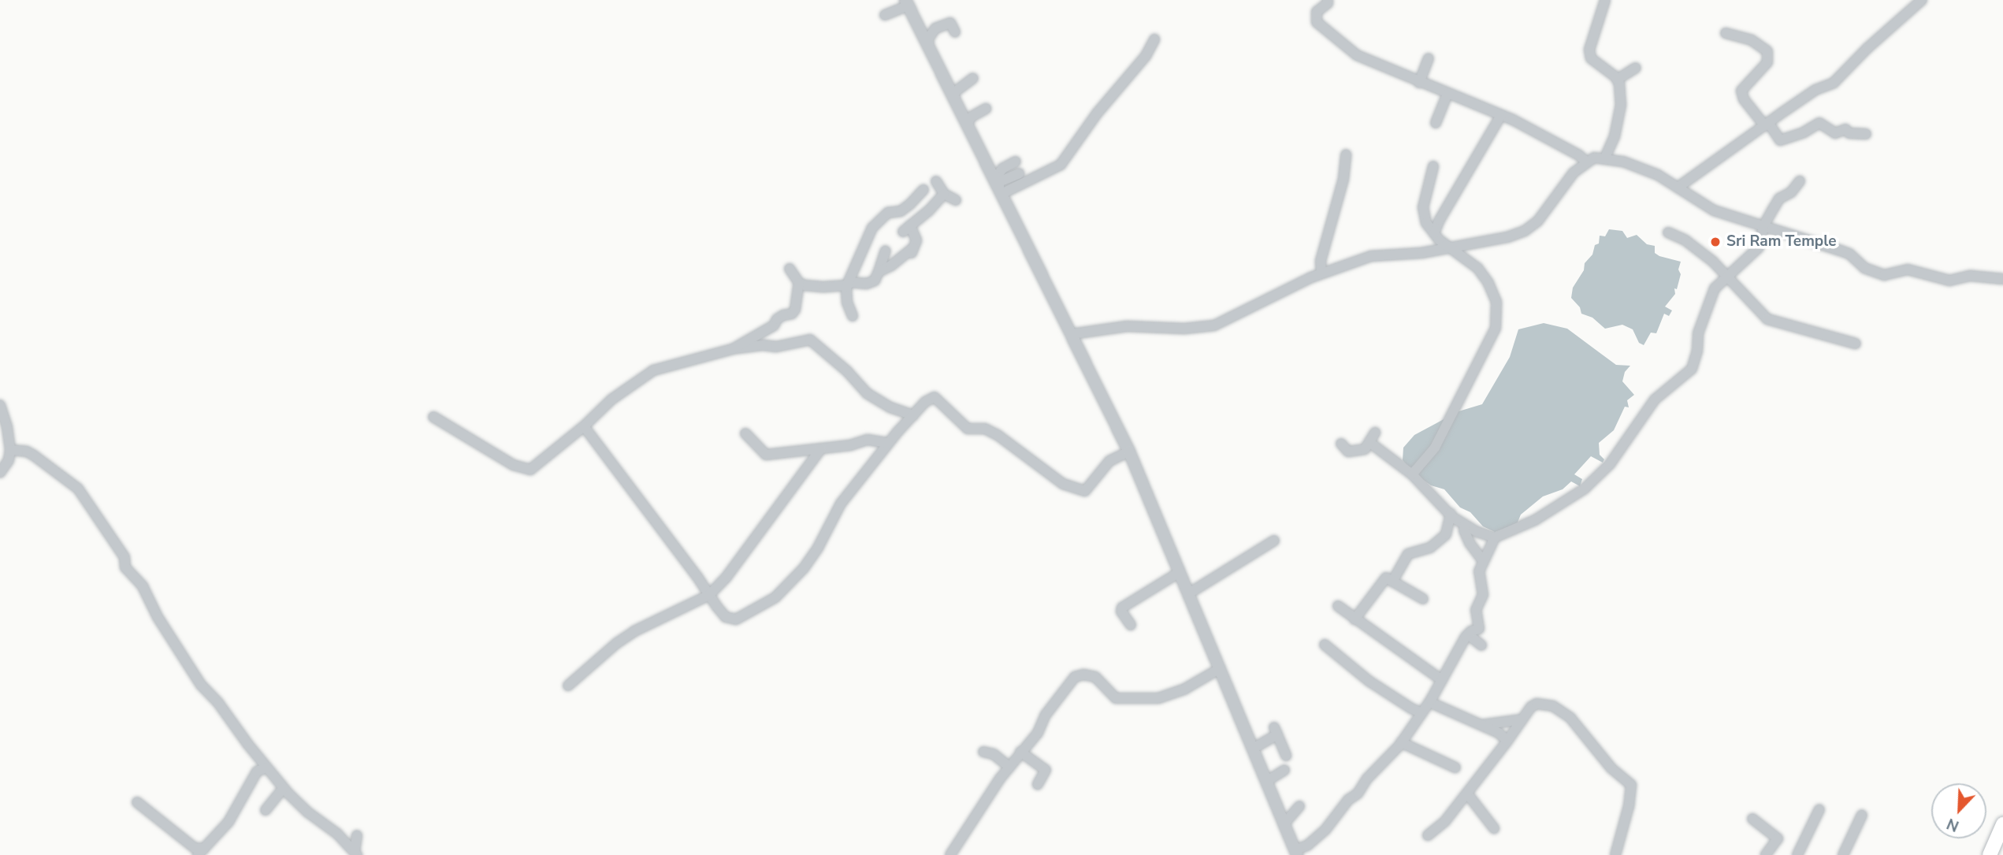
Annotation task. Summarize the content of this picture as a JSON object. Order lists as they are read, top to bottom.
{
  "places": ["Sri Ram Temple"],
  "north": "bottom left"
}
